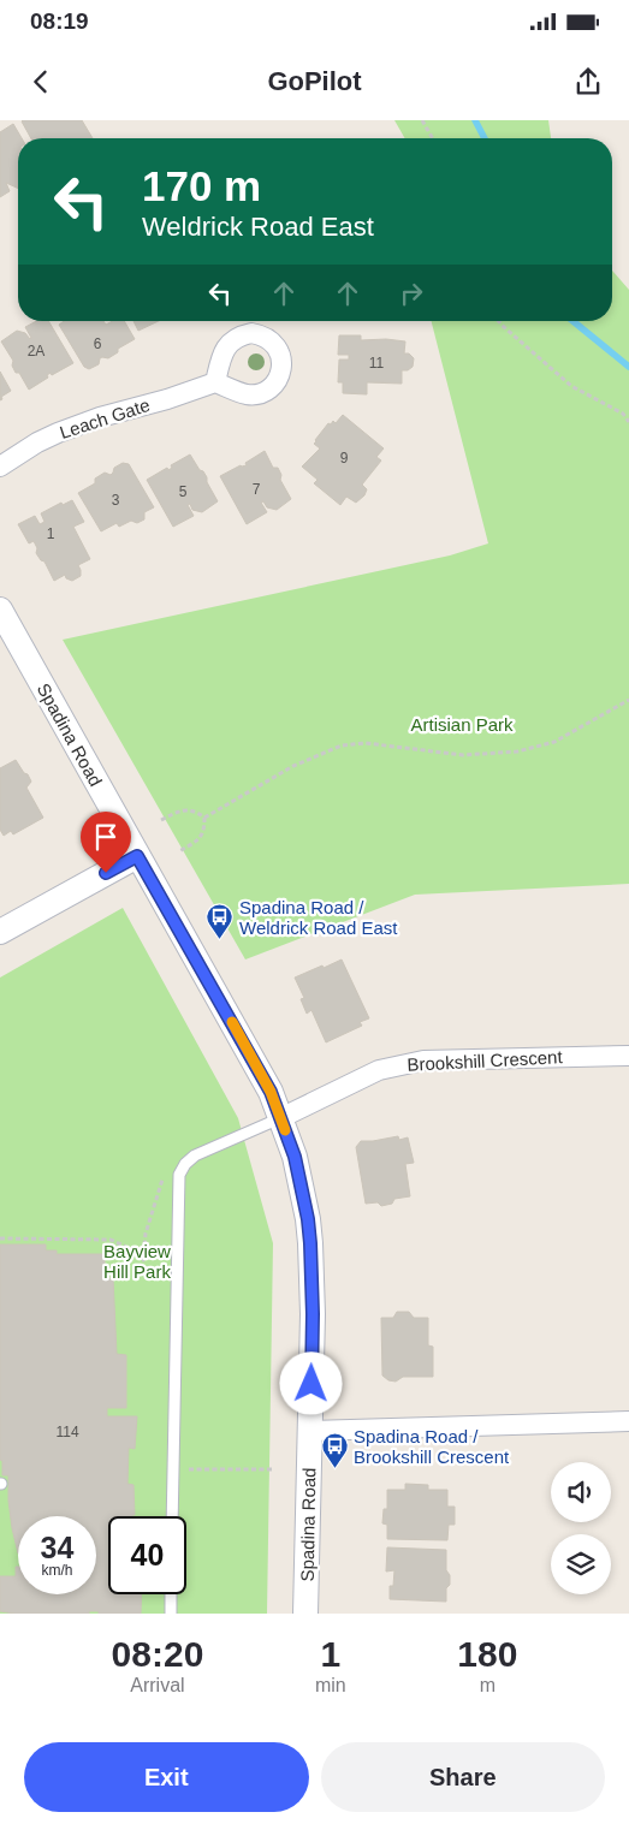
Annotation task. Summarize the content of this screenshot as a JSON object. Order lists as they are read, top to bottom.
{
  "streets": {
    "street": ["Leach Gate", "Spadina Road", "Brookshill Crescent"]
  },
  "crossings": [
    ["Spadina Road", "Brookshill Crescent"]
  ],
  "parks": ["Artisian Park", "Bayview Hill Park"],
  "places": {
    "bus stop": ["Spadina Road / Weldrick Road East", "Spadina Road / Brookshill Crescent"]
  },
  "house_numbers": [
    "6",
    "2A",
    "11",
    "9",
    "7",
    "5",
    "3",
    "1",
    "114"
  ],
  "page": {
    "status": "08:19",
    "header": "GoPilot",
    "turn": ["170 m", "Weldrick Road East"],
    "speed": "34 km/h",
    "limit": "40",
    "eta": [
      "08:20",
      "Arrival",
      "1",
      "min",
      "180",
      "m"
    ],
    "buttons": ["Exit", "Share"]
  }
}
